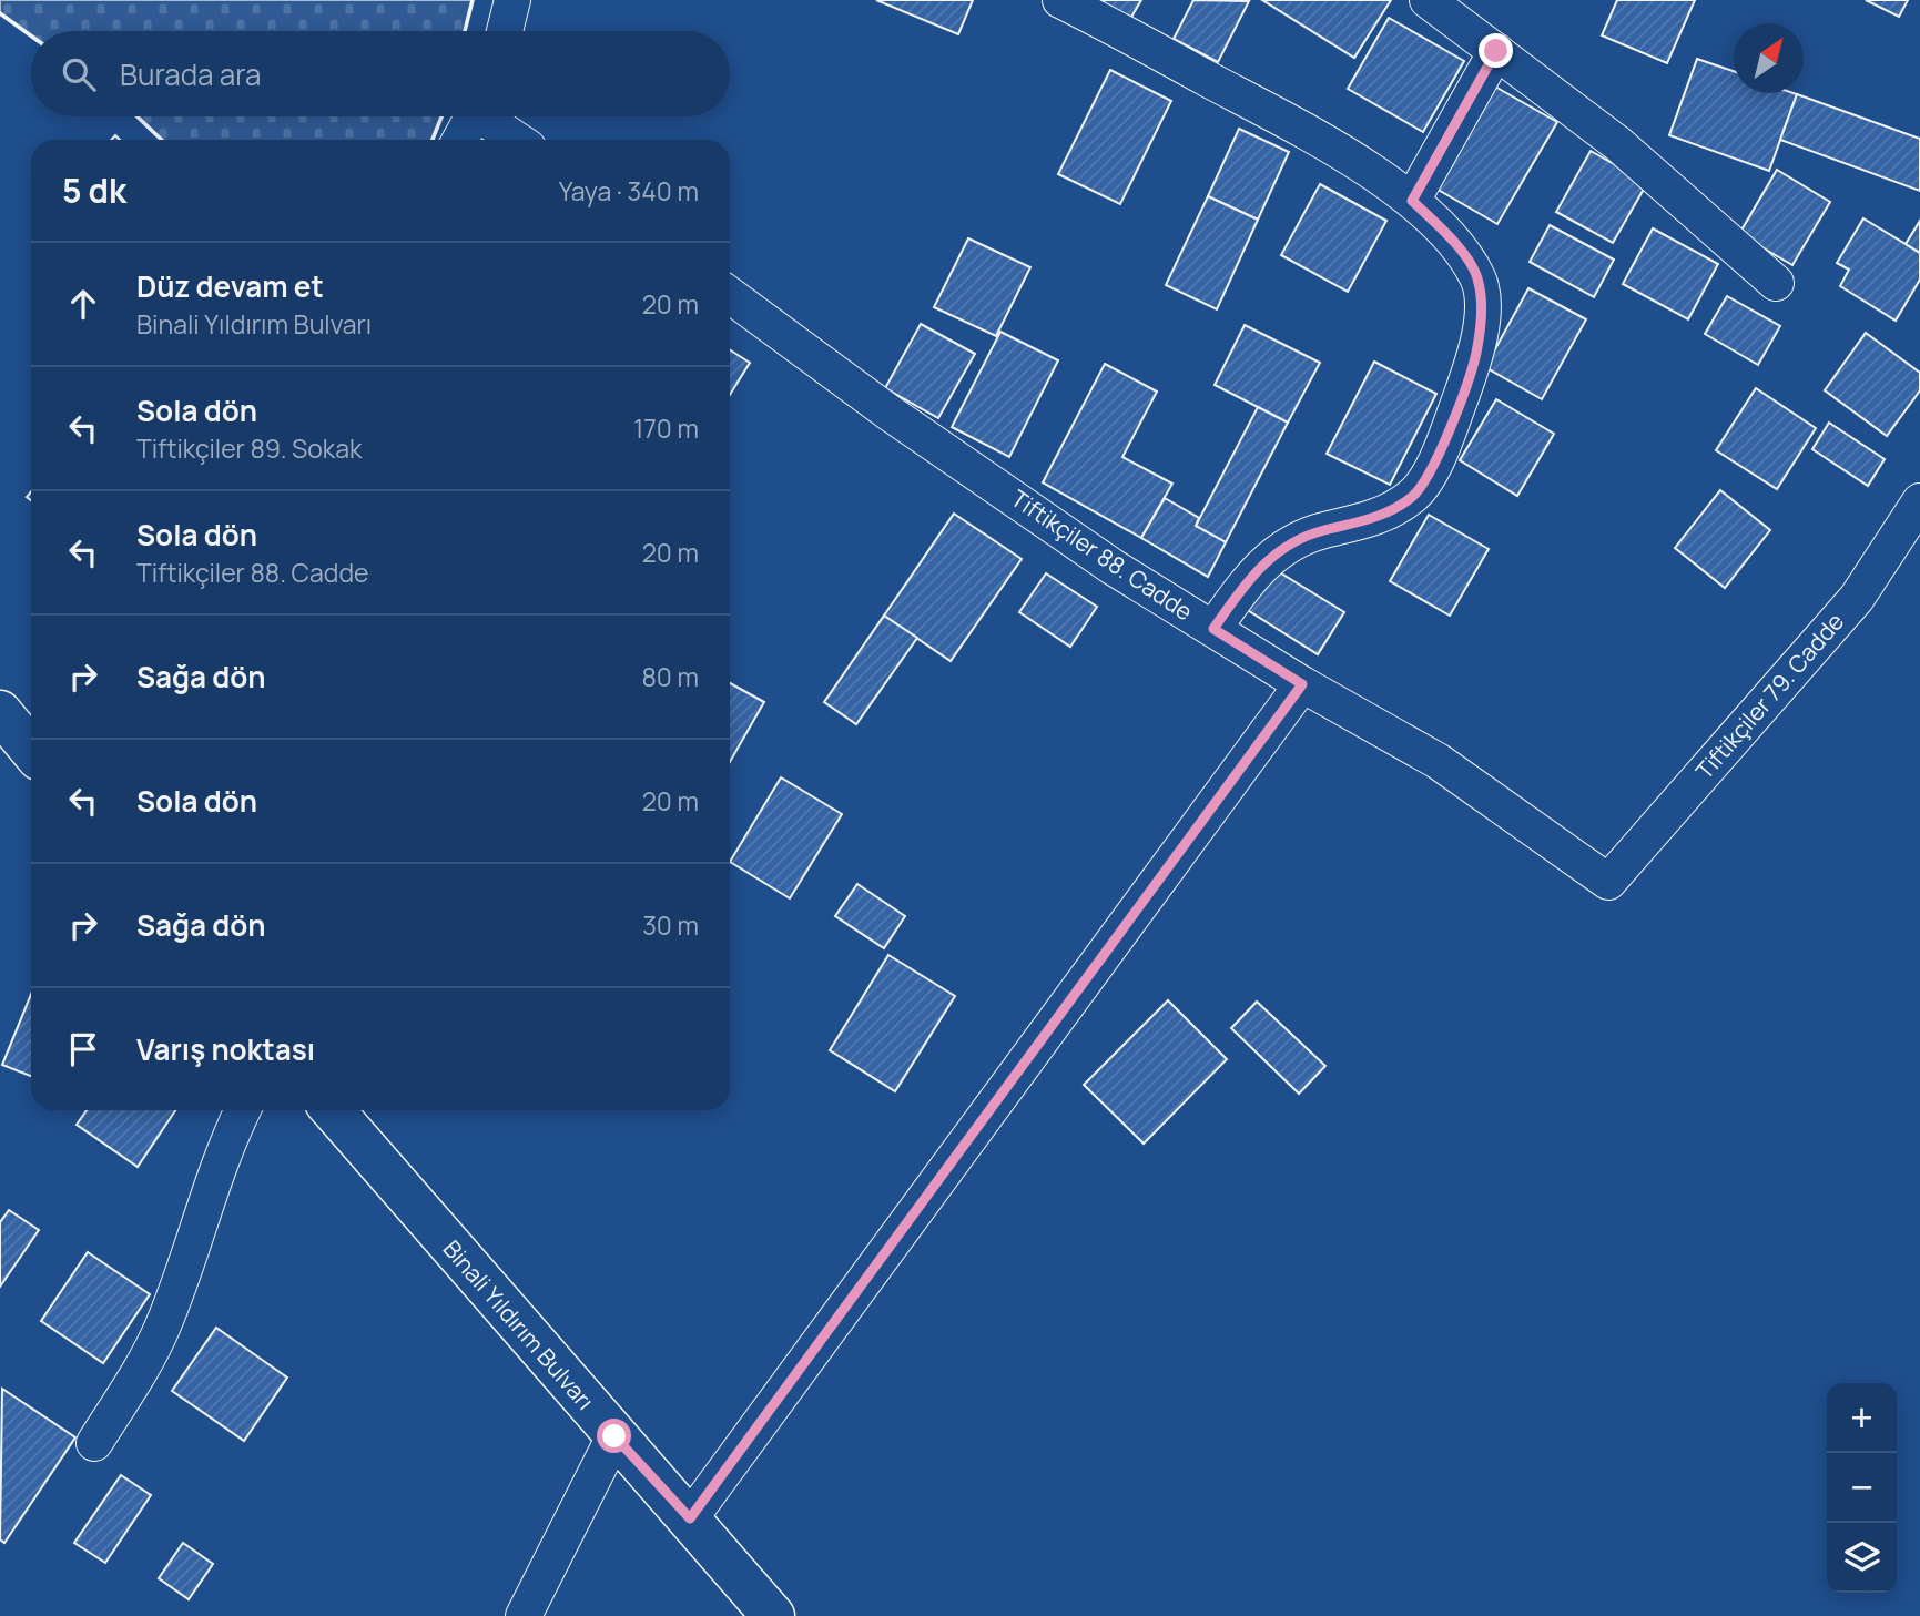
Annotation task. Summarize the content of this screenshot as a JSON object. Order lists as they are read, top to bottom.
{
  "streets": {
    "main road": ["Binali Yıldırım Bulvarı"],
    "street": ["Tiftikçiler 88. Cadde", "Tiftikçiler 79. Cadde"]
  },
  "crossings": [
    ["Tiftikçiler 88. Cadde", "Tiftikçiler 79. Cadde"]
  ],
  "north": "top right",
  "page": {
    "search": "Burada ara",
    "heading": ["5 dk", "Yaya · 340 m"],
    "list": [
      ["Düz devam et", "Binali Yıldırım Bulvarı", "20 m"],
      ["Sola dön", "Tiftikçiler 89. Sokak", "170 m"],
      ["Sola dön", "Tiftikçiler 88. Cadde", "20 m"],
      ["Sağa dön", "80 m"],
      ["Sola dön", "20 m"],
      ["Sağa dön", "30 m"],
      "Varış noktası"
    ],
    "map_buttons": ["+", "−"]
  }
}
